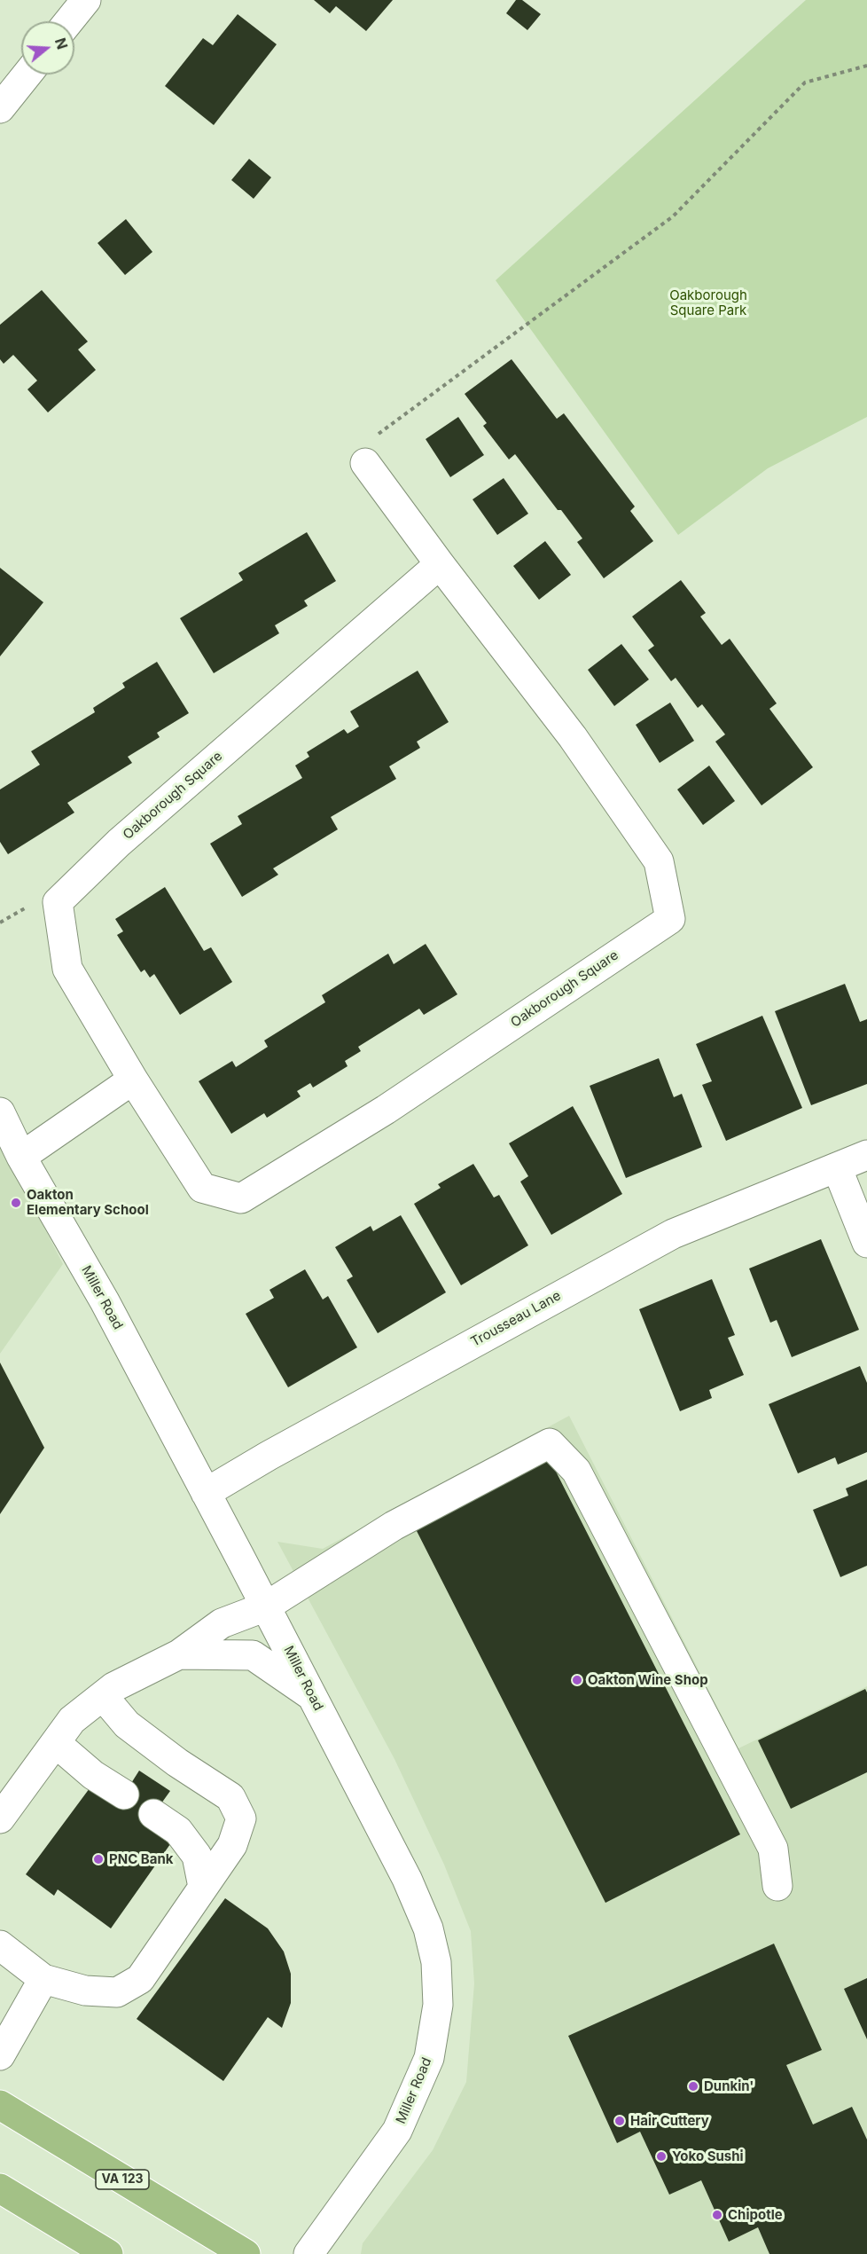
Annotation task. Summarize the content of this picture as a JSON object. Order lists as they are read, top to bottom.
{
  "streets": {
    "main road": ["VA 123"],
    "street": ["Oakborough Square", "Miller Road", "Trousseau Lane"]
  },
  "crossings": [
    ["Miller Road", "Trousseau Lane"]
  ],
  "parks": ["Oakborough Square Park"],
  "places": [
    "Oakton Elementary School",
    "Oakton Wine Shop",
    "PNC Bank",
    "Dunkin'",
    "Hair Cuttery",
    "Yoko Sushi",
    "Chipotle"
  ],
  "north": "right"
}
